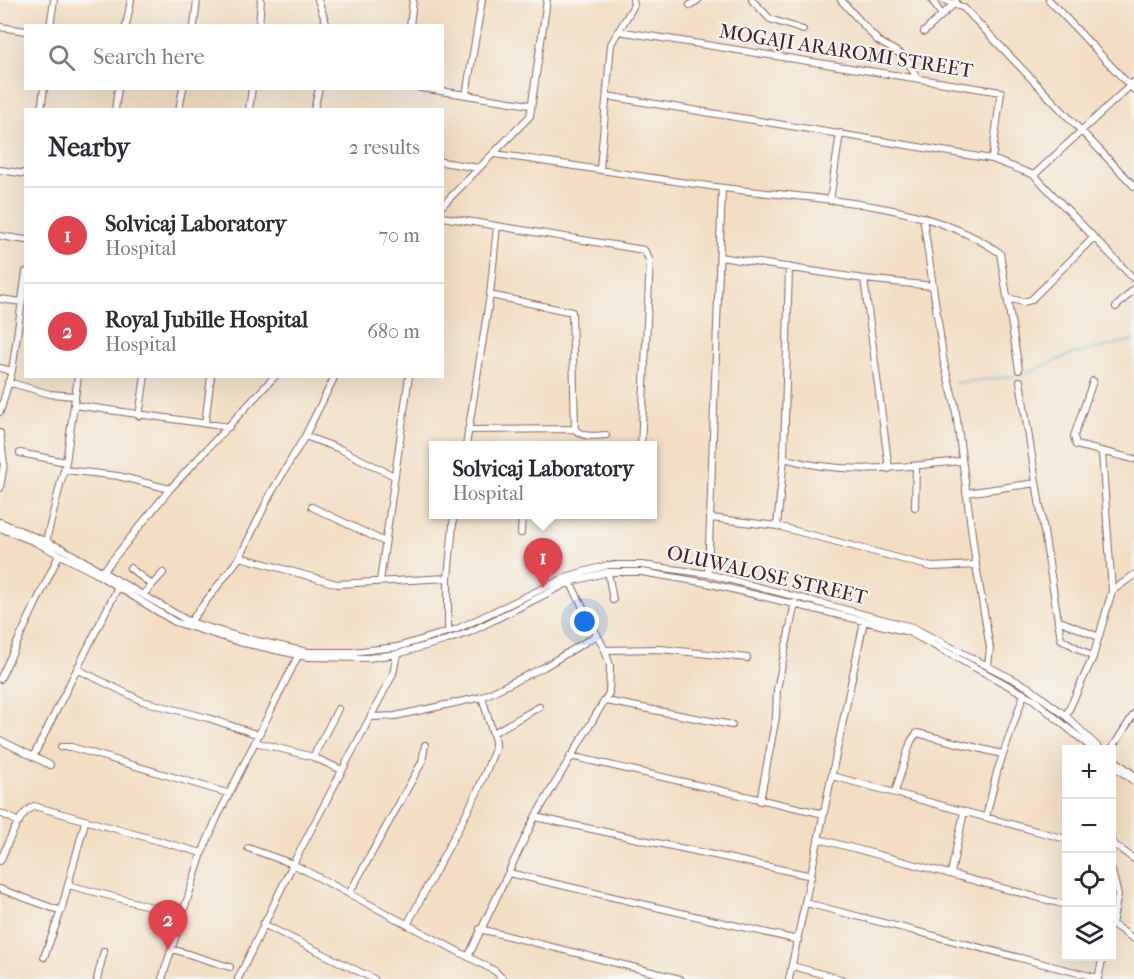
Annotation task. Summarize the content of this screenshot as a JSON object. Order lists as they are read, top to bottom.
{
  "streets": {
    "street": ["MOGAJI ARAROMI STREET", "OLUWALOSE STREET"]
  },
  "page": {
    "search": "Search here",
    "heading": ["Nearby", "2 results"],
    "list": [
      {
        "mark": "1",
        "name": "Solvicaj Laboratory",
        "note": "Hospital",
        "value": "70 m"
      },
      {
        "mark": "2",
        "name": "Royal Jubille Hospital",
        "note": "Hospital",
        "value": "680 m"
      }
    ],
    "popup": ["Solvicaj Laboratory", "Hospital"],
    "pins": ["1", "2"],
    "map_buttons": ["+", "−"]
  }
}
